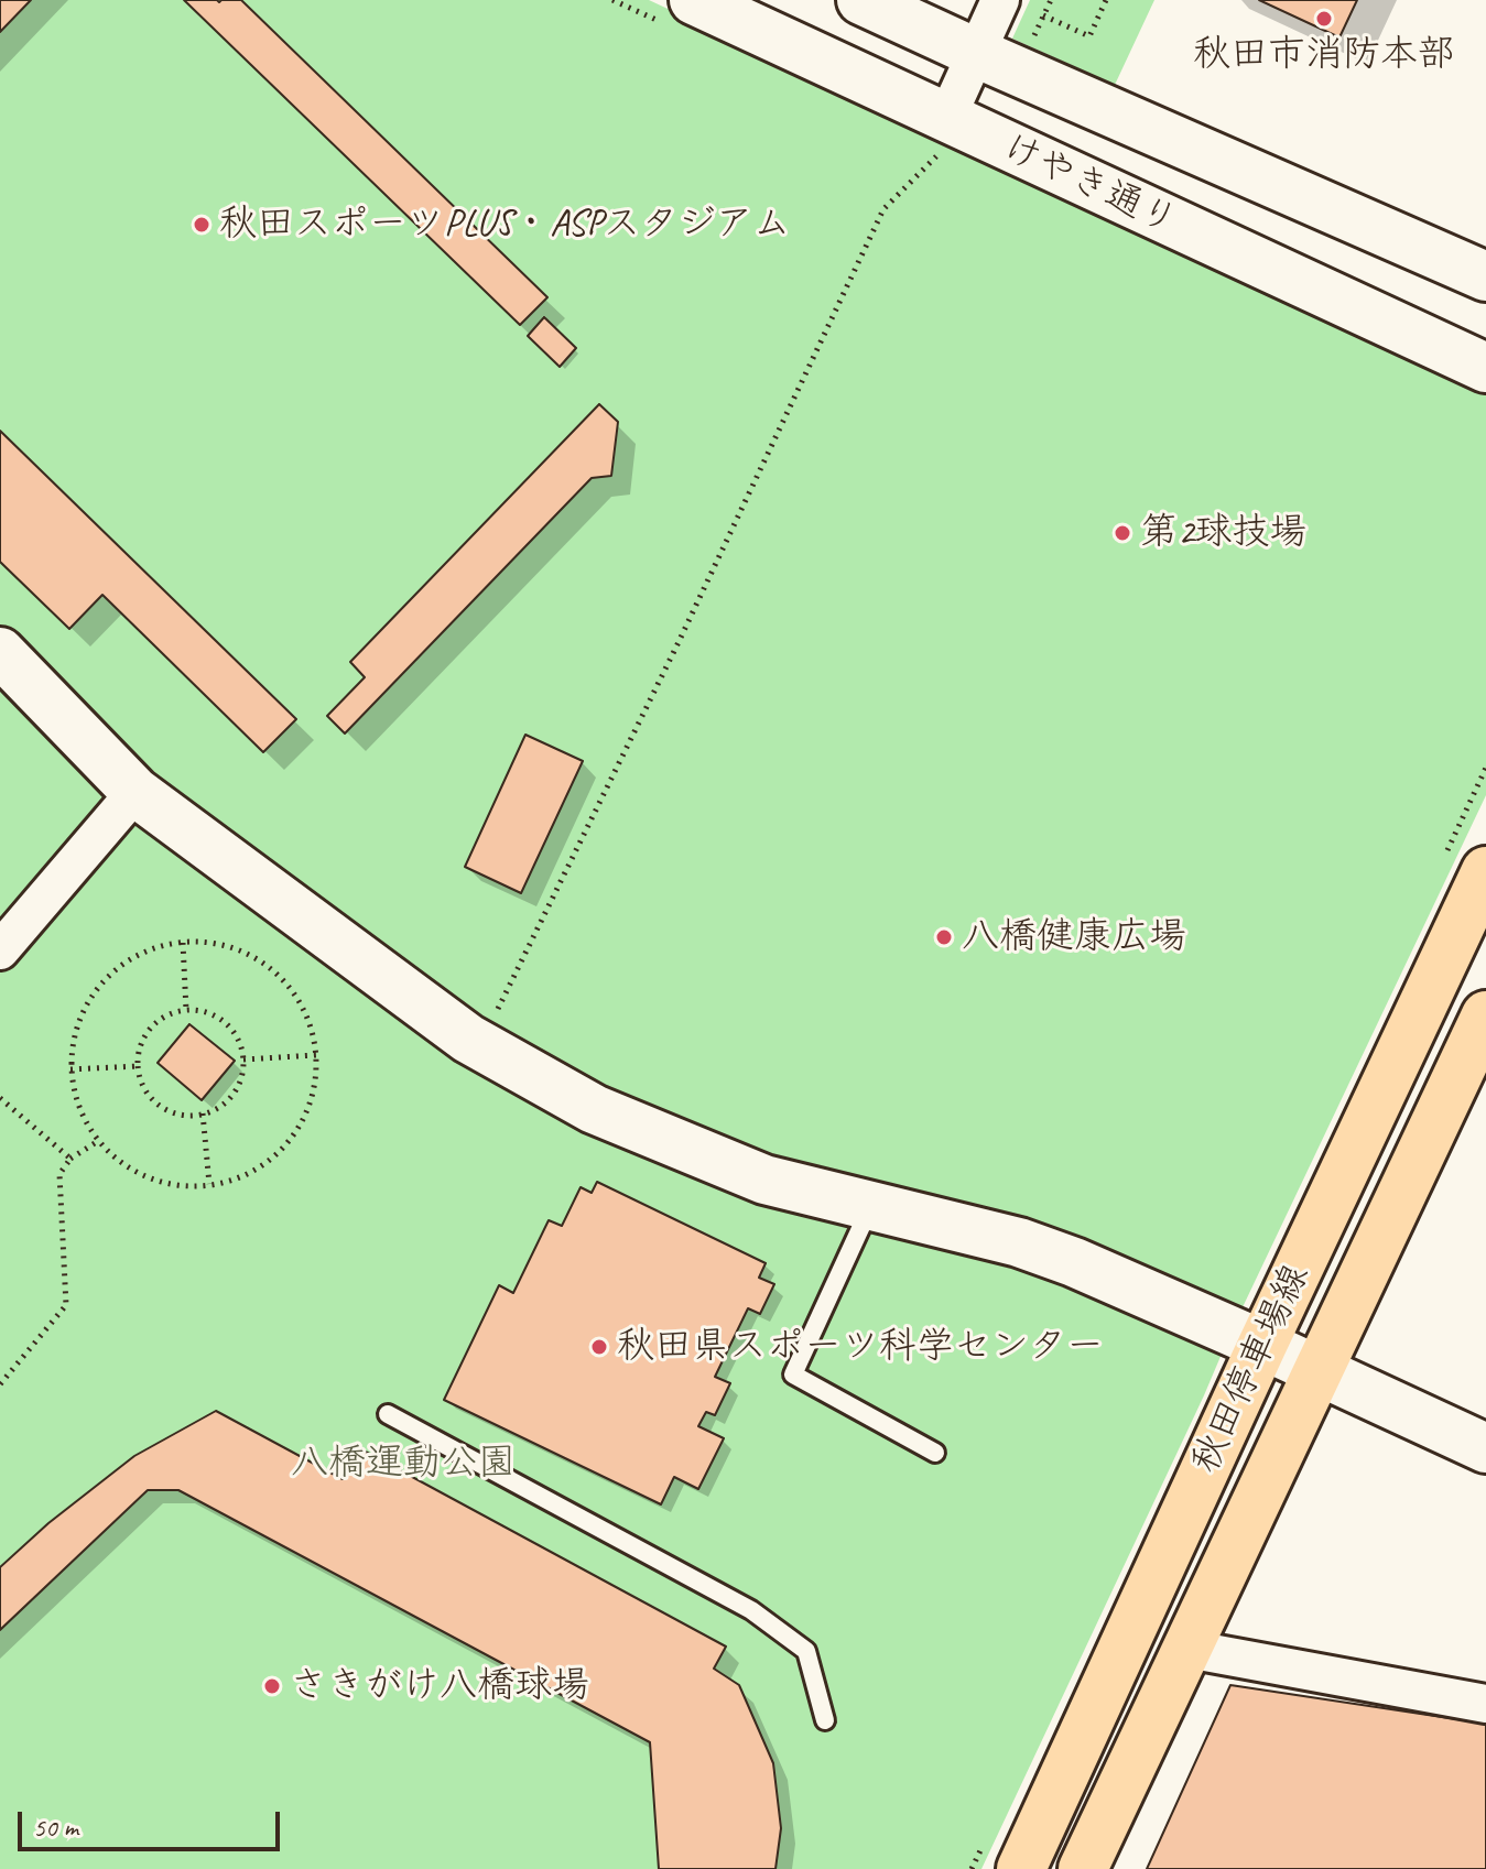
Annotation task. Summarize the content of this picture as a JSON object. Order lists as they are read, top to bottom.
{
  "streets": {
    "main road": ["秋田停車場線"],
    "street": ["けやき通り"]
  },
  "parks": ["八橋運動公園"],
  "places": [
    "秋田市消防本部",
    "秋田スポーツPLUS・ASPスタジアム",
    "第2球技場",
    "八橋健康広場",
    "秋田県スポーツ科学センター",
    "さきがけ八橋球場"
  ],
  "scale_bar": "50 m"
}
